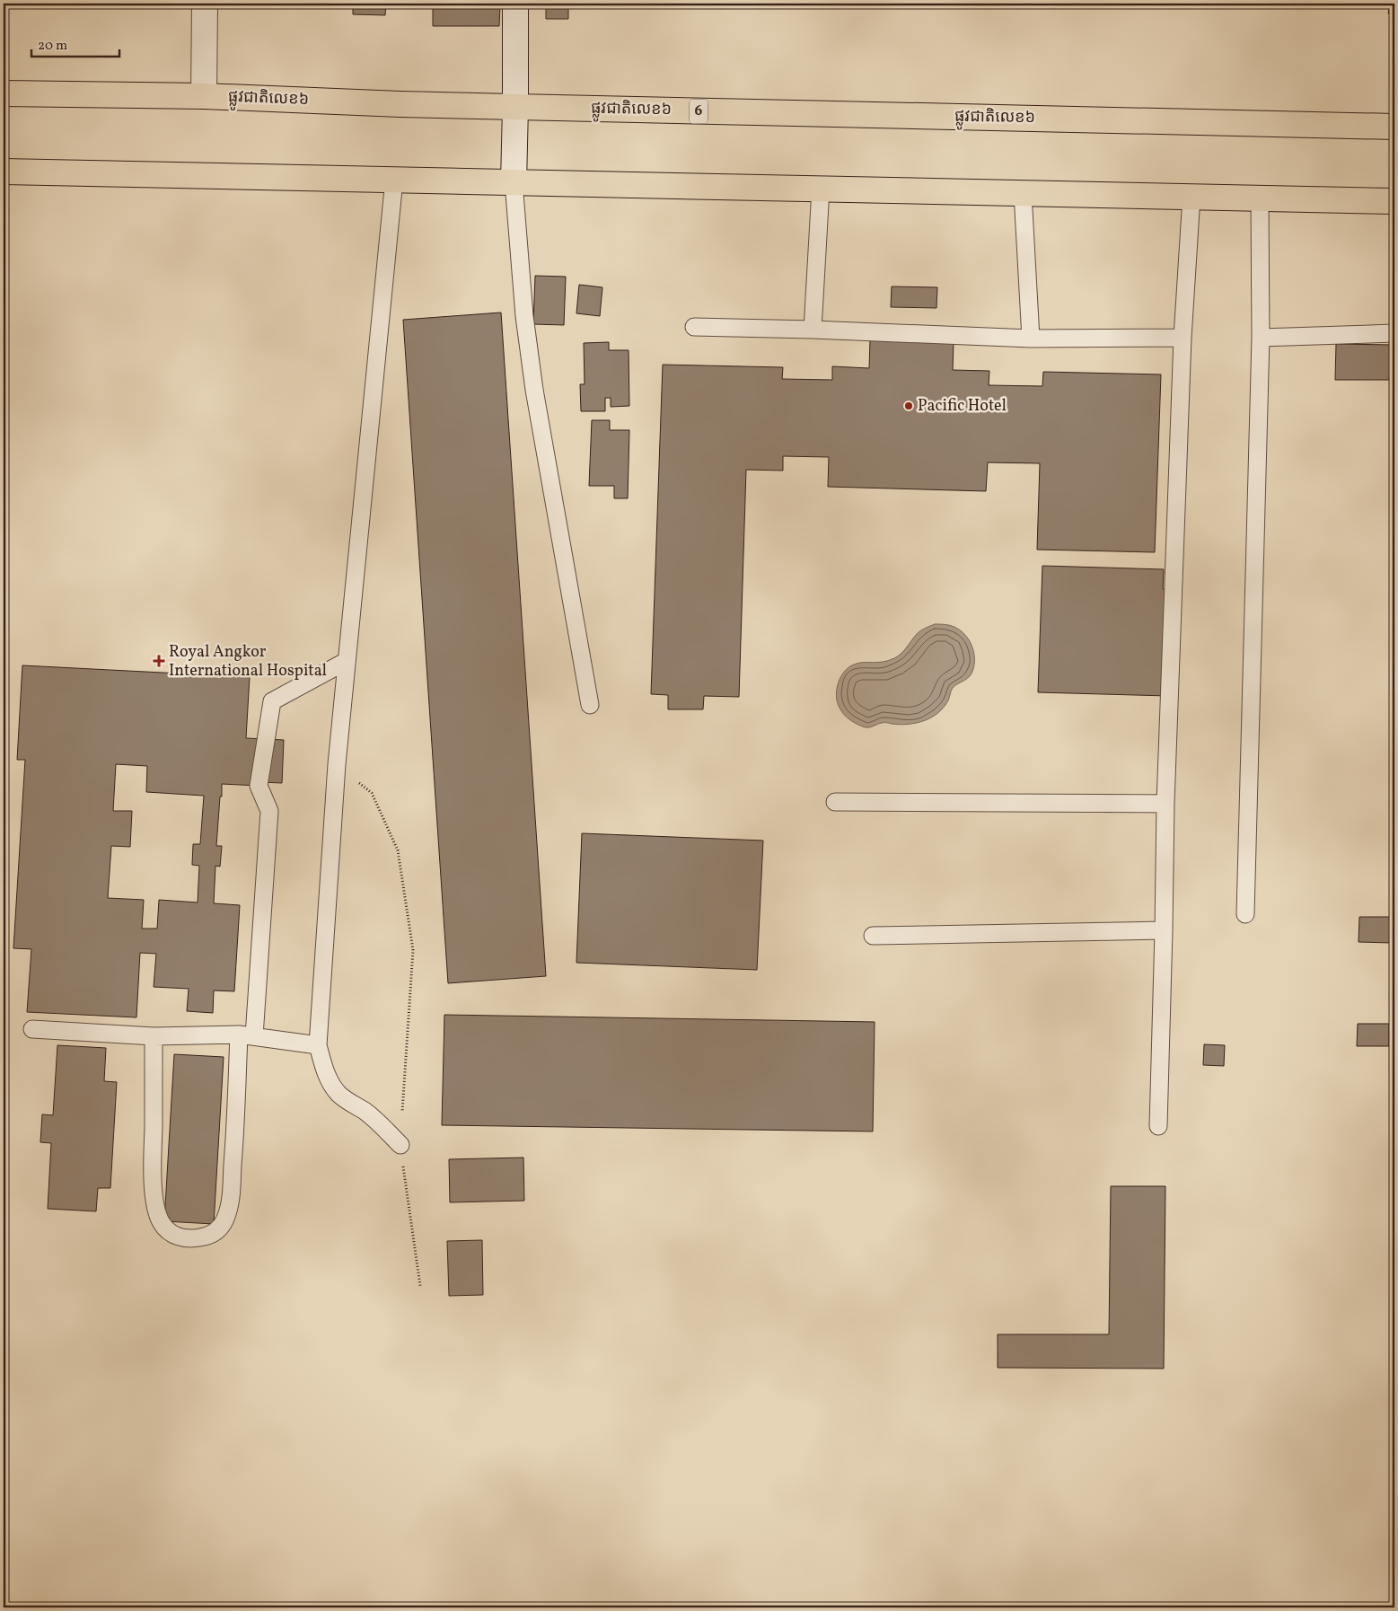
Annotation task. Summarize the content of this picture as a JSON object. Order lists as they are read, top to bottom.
{
  "streets": {
    "highway": ["ផ្លូវជាតិលេខ៦", "6"]
  },
  "places": {
    "other": ["Pacific Hotel"],
    "health": ["Royal Angkor International Hospital"]
  },
  "scale_bar": "20 m"
}
